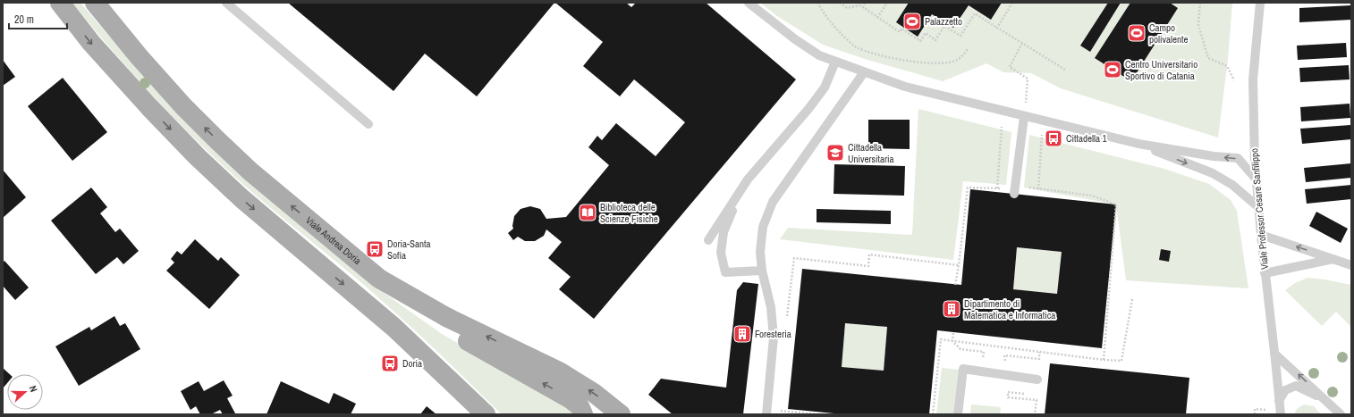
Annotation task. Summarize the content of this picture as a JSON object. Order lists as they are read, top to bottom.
{
  "streets": {
    "main road": ["Viale Andrea Doria"],
    "lane": ["Viale Professor Cesare Sanfilippo"]
  },
  "places": {
    "sports": ["Palazzetto", "Campo polivalente", "Centro Universitario Sportivo di Catania"],
    "bus stop": ["Cittadella 1", "Doria-Santa Sofia", "Doria"],
    "school or university": ["Cittadella Universitaria"],
    "library": ["Biblioteca delle Scienze Fisiche"],
    "building": ["Dipartimento di Matematica e Informatica", "Foresteria"]
  },
  "scale_bar": "20 m",
  "north": "right"
}
